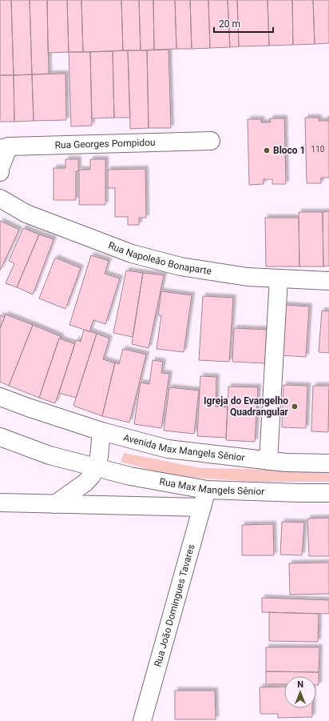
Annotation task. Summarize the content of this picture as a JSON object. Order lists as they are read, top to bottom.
{
  "streets": {
    "street": [
      "Rua Georges Pompidou",
      "Rua Napoleão Bonaparte",
      "Avenida Max Mangels Sênior",
      "Rua Max Mangels Sênior",
      "Rua João Domingues Tavares"
    ]
  },
  "crossings": [
    ["Rua Max Mangels Sênior", "Rua João Domingues Tavares"]
  ],
  "places": ["Bloco 1", "Igreja do Evangelho Quadrangular"],
  "house_numbers": ["110"],
  "scale_bar": "20 m",
  "north": "top"
}
